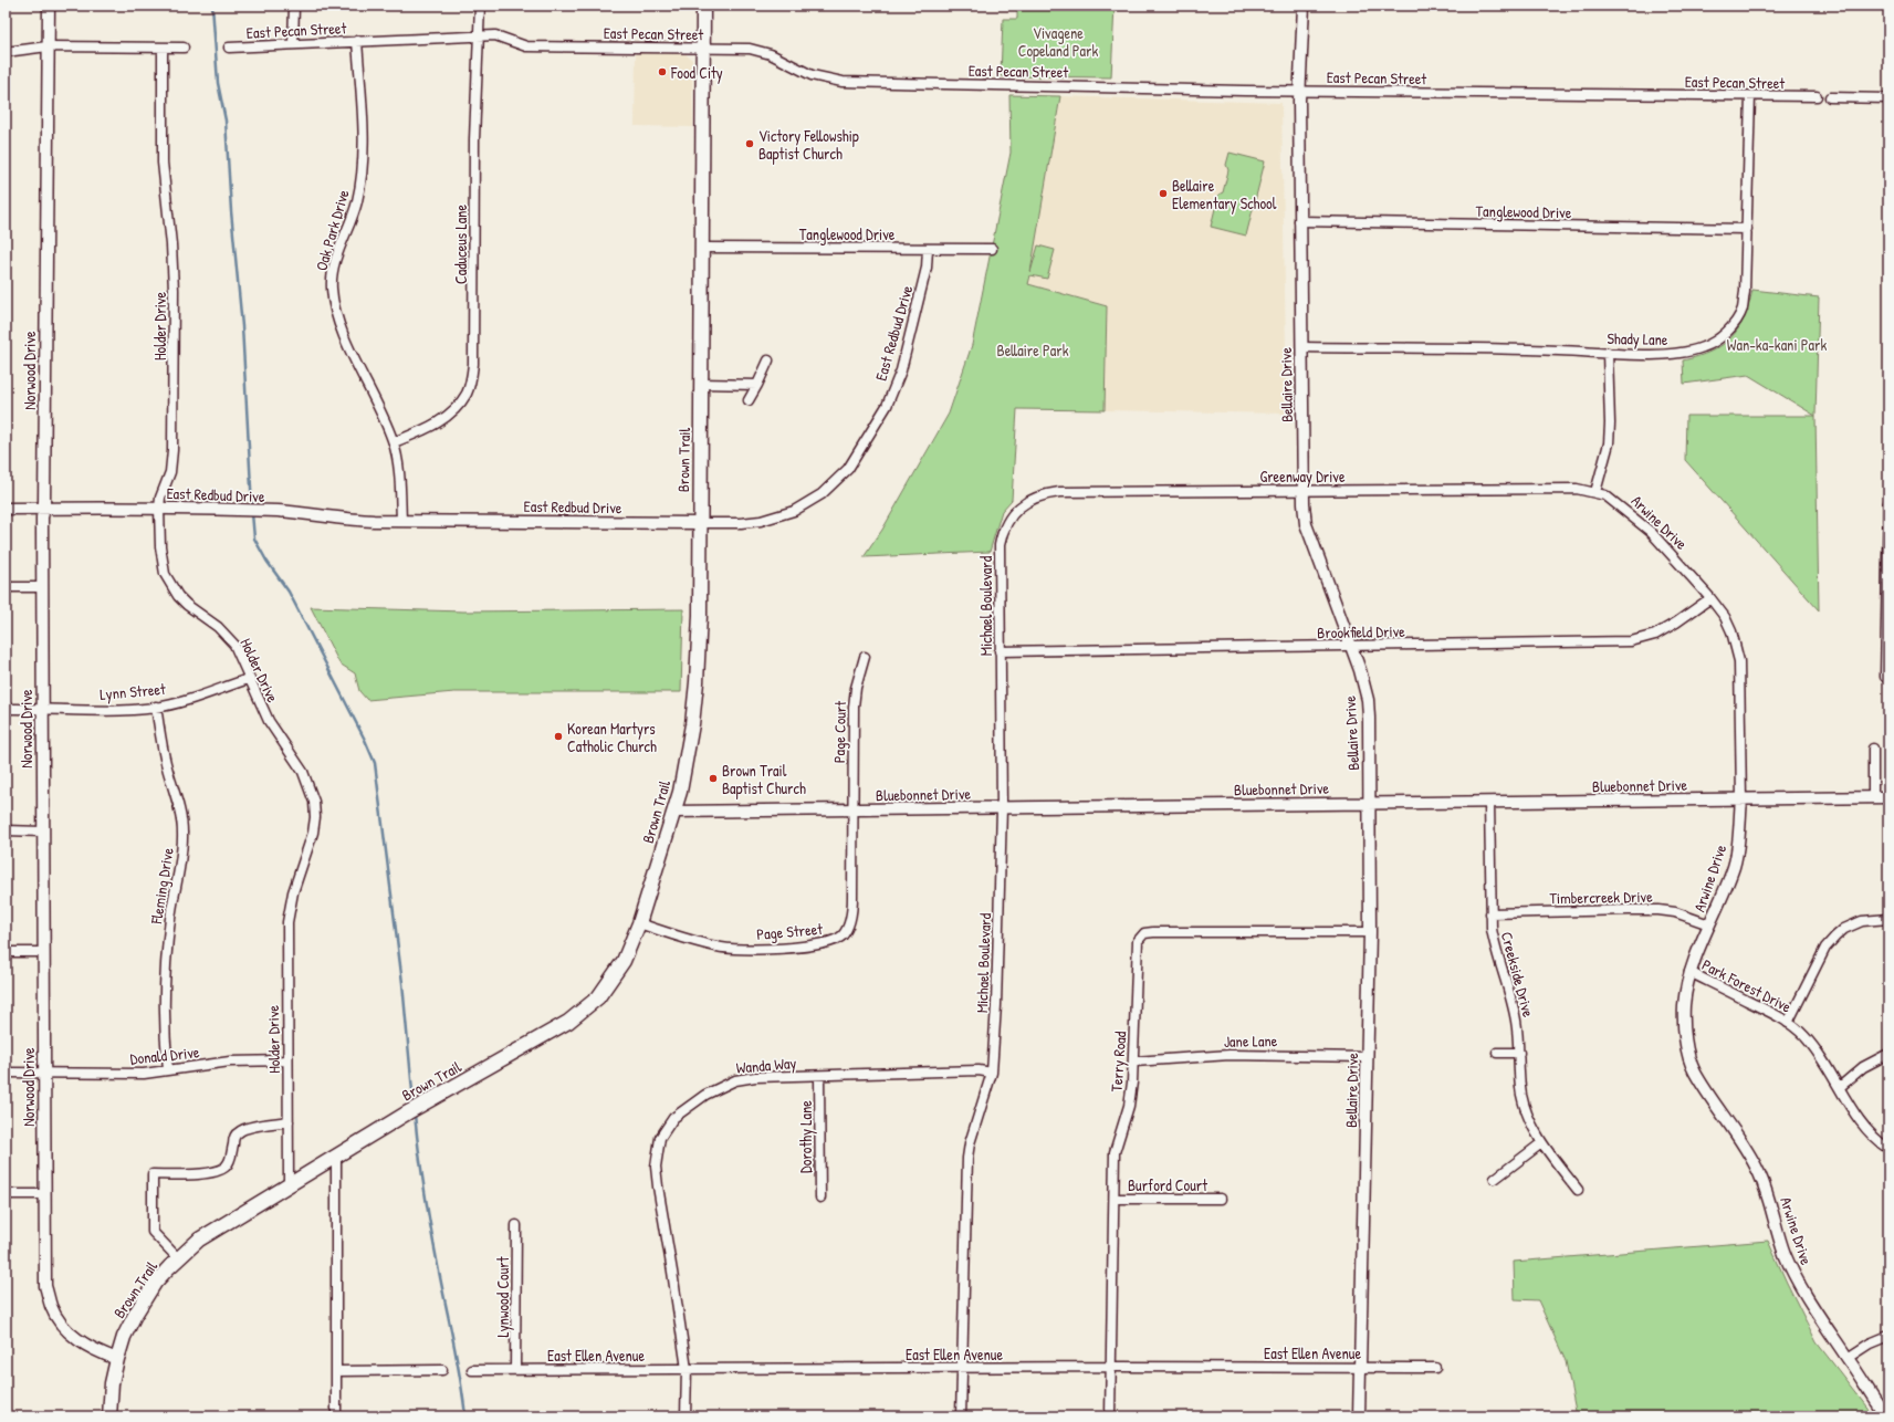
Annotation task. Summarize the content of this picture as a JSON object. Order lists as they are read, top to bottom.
{
  "streets": {
    "main road": ["Brown Trail"],
    "street": [
      "East Pecan Street",
      "Tanglewood Drive",
      "Oak Park Drive",
      "Caduceus Lane",
      "Holder Drive",
      "East Redbud Drive",
      "Shady Lane",
      "Norwood Drive",
      "Bellaire Drive",
      "Greenway Drive",
      "Arwine Drive",
      "Michael Boulevard",
      "Brookfield Drive",
      "Lynn Street",
      "Page Court",
      "Bluebonnet Drive",
      "Fleming Drive",
      "Timbercreek Drive",
      "Page Street",
      "Creekside Drive",
      "Park Forest Drive",
      "Jane Lane",
      "Donald Drive",
      "Terry Road",
      "Wanda Way",
      "Dorothy Lane",
      "Burford Court",
      "Lynwood Court",
      "East Ellen Avenue"
    ]
  },
  "crossings": [
    ["East Pecan Street", "Oak Park Drive"],
    ["East Pecan Street", "Caduceus Lane"],
    ["East Pecan Street", "Shady Lane"],
    ["East Pecan Street", "Bellaire Drive"],
    ["East Pecan Street", "Brown Trail"],
    ["Tanglewood Drive", "East Redbud Drive"],
    ["Tanglewood Drive", "Shady Lane"],
    ["Tanglewood Drive", "Bellaire Drive"],
    ["Tanglewood Drive", "Brown Trail"],
    ["Oak Park Drive", "Caduceus Lane"],
    ["Oak Park Drive", "East Redbud Drive"],
    ["Holder Drive", "East Redbud Drive"],
    ["Holder Drive", "Brown Trail"],
    ["Holder Drive", "Lynn Street"],
    ["Holder Drive", "Donald Drive"],
    ["East Redbud Drive", "Norwood Drive"],
    ["East Redbud Drive", "Brown Trail"],
    ["Shady Lane", "Bellaire Drive"],
    ["Norwood Drive", "Brown Trail"],
    ["Norwood Drive", "Lynn Street"],
    ["Norwood Drive", "Donald Drive"],
    ["Bellaire Drive", "Greenway Drive"],
    ["Bellaire Drive", "Brookfield Drive"],
    ["Bellaire Drive", "Bluebonnet Drive"],
    ["Bellaire Drive", "Jane Lane"],
    ["Bellaire Drive", "Terry Road"],
    ["Bellaire Drive", "East Ellen Avenue"],
    ["Brown Trail", "Bluebonnet Drive"],
    ["Brown Trail", "Page Street"],
    ["Greenway Drive", "Arwine Drive"],
    ["Greenway Drive", "Michael Boulevard"],
    ["Arwine Drive", "Brookfield Drive"],
    ["Arwine Drive", "Bluebonnet Drive"],
    ["Arwine Drive", "Timbercreek Drive"],
    ["Arwine Drive", "Park Forest Drive"],
    ["Michael Boulevard", "Brookfield Drive"],
    ["Michael Boulevard", "Bluebonnet Drive"],
    ["Michael Boulevard", "Wanda Way"],
    ["Michael Boulevard", "East Ellen Avenue"],
    ["Lynn Street", "Fleming Drive"],
    ["Page Court", "Bluebonnet Drive"],
    ["Page Court", "Page Street"],
    ["Bluebonnet Drive", "Page Street"],
    ["Bluebonnet Drive", "Creekside Drive"],
    ["Fleming Drive", "Donald Drive"],
    ["Timbercreek Drive", "Creekside Drive"],
    ["Jane Lane", "Terry Road"],
    ["Terry Road", "Burford Court"],
    ["Terry Road", "East Ellen Avenue"],
    ["Wanda Way", "Dorothy Lane"],
    ["Wanda Way", "East Ellen Avenue"],
    ["Lynwood Court", "East Ellen Avenue"]
  ],
  "parks": ["Vivagene Copeland Park", "Wan-ka-kani Park", "Bellaire Park"],
  "places": [
    "Food City",
    "Victory Fellowship Baptist Church",
    "Bellaire Elementary School",
    "Korean Martyrs Catholic Church",
    "Brown Trail Baptist Church"
  ]
}
